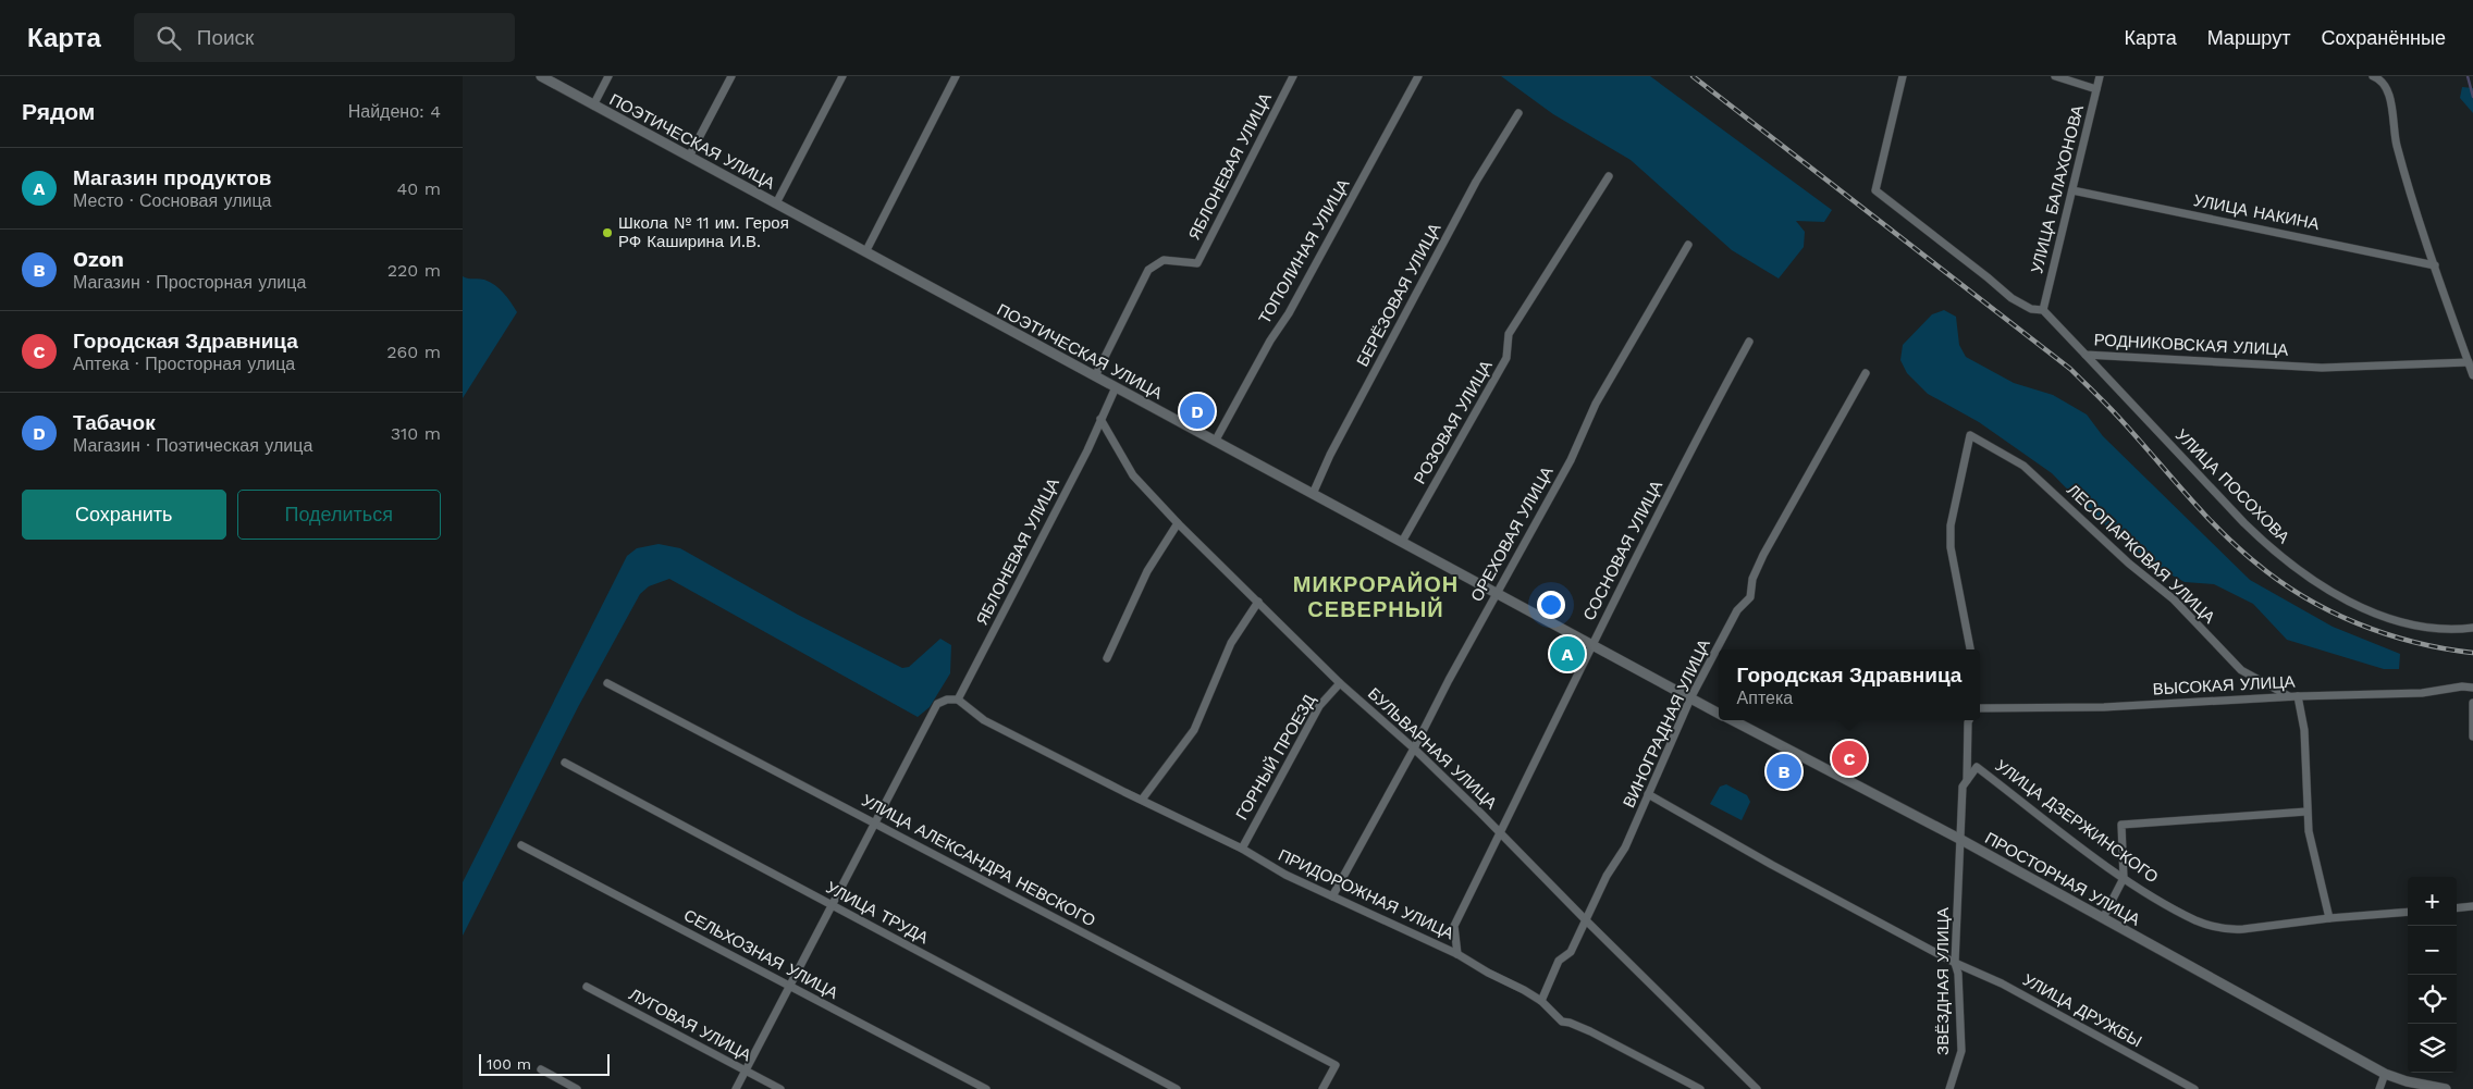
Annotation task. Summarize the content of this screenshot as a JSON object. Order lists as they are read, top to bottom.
{
  "streets": {
    "street": [
      "ПОЭТИЧЕСКАЯ УЛИЦА",
      "ЯБЛОНЕВАЯ УЛИЦА",
      "УЛИЦА БАЛАХОНОВА",
      "УЛИЦА НАКИНА",
      "ТОПОЛИНАЯ УЛИЦА",
      "БЕРЁЗОВАЯ УЛИЦА",
      "РОДНИКОВСКАЯ УЛИЦА",
      "РОЗОВАЯ УЛИЦА",
      "УЛИЦА ПОСОХОВА",
      "ОРЕХОВАЯ УЛИЦА",
      "СОСНОВАЯ УЛИЦА",
      "ЛЕСОПАРКОВАЯ УЛИЦА",
      "ВЫСОКАЯ УЛИЦА",
      "ВИНОГРАДНАЯ УЛИЦА",
      "БУЛЬВАРНАЯ УЛИЦА",
      "ГОРНЫЙ ПРОЕЗД",
      "УЛИЦА ДЗЕРЖИНСКОГО",
      "УЛИЦА АЛЕКСАНДРА НЕВСКОГО",
      "ПРОСТОРНАЯ УЛИЦА",
      "ПРИДОРОЖНАЯ УЛИЦА",
      "УЛИЦА ТРУДА",
      "СЕЛЬХОЗНАЯ УЛИЦА",
      "ЗВЁЗДНАЯ УЛИЦА",
      "УЛИЦА ДРУЖБЫ",
      "ЛУГОВАЯ УЛИЦА"
    ]
  },
  "crossings": [
    ["ПОЭТИЧЕСКАЯ УЛИЦА", "ЯБЛОНЕВАЯ УЛИЦА"],
    ["ПОЭТИЧЕСКАЯ УЛИЦА", "ТОПОЛИНАЯ УЛИЦА"],
    ["ПОЭТИЧЕСКАЯ УЛИЦА", "БЕРЁЗОВАЯ УЛИЦА"],
    ["ПОЭТИЧЕСКАЯ УЛИЦА", "РОЗОВАЯ УЛИЦА"],
    ["ПОЭТИЧЕСКАЯ УЛИЦА", "ОРЕХОВАЯ УЛИЦА"],
    ["ПОЭТИЧЕСКАЯ УЛИЦА", "СОСНОВАЯ УЛИЦА"],
    ["ПОЭТИЧЕСКАЯ УЛИЦА", "ВИНОГРАДНАЯ УЛИЦА"],
    ["ПОЭТИЧЕСКАЯ УЛИЦА", "ПРОСТОРНАЯ УЛИЦА"],
    ["ЯБЛОНЕВАЯ УЛИЦА", "БУЛЬВАРНАЯ УЛИЦА"],
    ["ЯБЛОНЕВАЯ УЛИЦА", "ПРИДОРОЖНАЯ УЛИЦА"],
    ["УЛИЦА БАЛАХОНОВА", "УЛИЦА НАКИНА"],
    ["УЛИЦА БАЛАХОНОВА", "РОДНИКОВСКАЯ УЛИЦА"],
    ["РОДНИКОВСКАЯ УЛИЦА", "УЛИЦА ПОСОХОВА"],
    ["ОРЕХОВАЯ УЛИЦА", "БУЛЬВАРНАЯ УЛИЦА"],
    ["ОРЕХОВАЯ УЛИЦА", "ПРИДОРОЖНАЯ УЛИЦА"],
    ["СОСНОВАЯ УЛИЦА", "БУЛЬВАРНАЯ УЛИЦА"],
    ["СОСНОВАЯ УЛИЦА", "ПРИДОРОЖНАЯ УЛИЦА"],
    ["ЛЕСОПАРКОВАЯ УЛИЦА", "ВЫСОКАЯ УЛИЦА"],
    ["ВИНОГРАДНАЯ УЛИЦА", "БУЛЬВАРНАЯ УЛИЦА"],
    ["ВИНОГРАДНАЯ УЛИЦА", "ПРОСТОРНАЯ УЛИЦА"],
    ["ВИНОГРАДНАЯ УЛИЦА", "ПРИДОРОЖНАЯ УЛИЦА"],
    ["ВИНОГРАДНАЯ УЛИЦА", "УЛИЦА ДРУЖБЫ"],
    ["БУЛЬВАРНАЯ УЛИЦА", "ГОРНЫЙ ПРОЕЗД"],
    ["ГОРНЫЙ ПРОЕЗД", "ПРИДОРОЖНАЯ УЛИЦА"],
    ["УЛИЦА ДЗЕРЖИНСКОГО", "ЗВЁЗДНАЯ УЛИЦА"],
    ["ПРОСТОРНАЯ УЛИЦА", "ЗВЁЗДНАЯ УЛИЦА"],
    ["ЗВЁЗДНАЯ УЛИЦА", "УЛИЦА ДРУЖБЫ"]
  ],
  "districts": ["МИКРОРАЙОН СЕВЕРНЫЙ"],
  "places": ["Школа № 11 им. Героя РФ Каширина И.В."],
  "scale_bar": "100 m",
  "page": {
    "header": "Карта",
    "search": "Поиск",
    "nav": ["Карта", "Маршрут", "Сохранённые"],
    "heading": ["Рядом", "Найдено: 4"],
    "list": [
      {
        "mark": "A",
        "name": "Магазин продуктов",
        "note": "Место · Сосновая улица",
        "value": "40 m"
      },
      {
        "mark": "B",
        "name": "Ozon",
        "note": "Магазин · Просторная улица",
        "value": "220 m"
      },
      {
        "mark": "C",
        "name": "Городская Здравница",
        "note": "Аптека · Просторная улица",
        "value": "260 m"
      },
      {
        "mark": "D",
        "name": "Табачок",
        "note": "Магазин · Поэтическая улица",
        "value": "310 m"
      }
    ],
    "pins": [
      "D",
      "A",
      "C",
      "B"
    ],
    "buttons": ["Сохранить", "Поделиться"],
    "popup": ["Городская Здравница", "Аптека"],
    "map_buttons": ["+", "−"],
    "scale": "100 m"
  }
}
